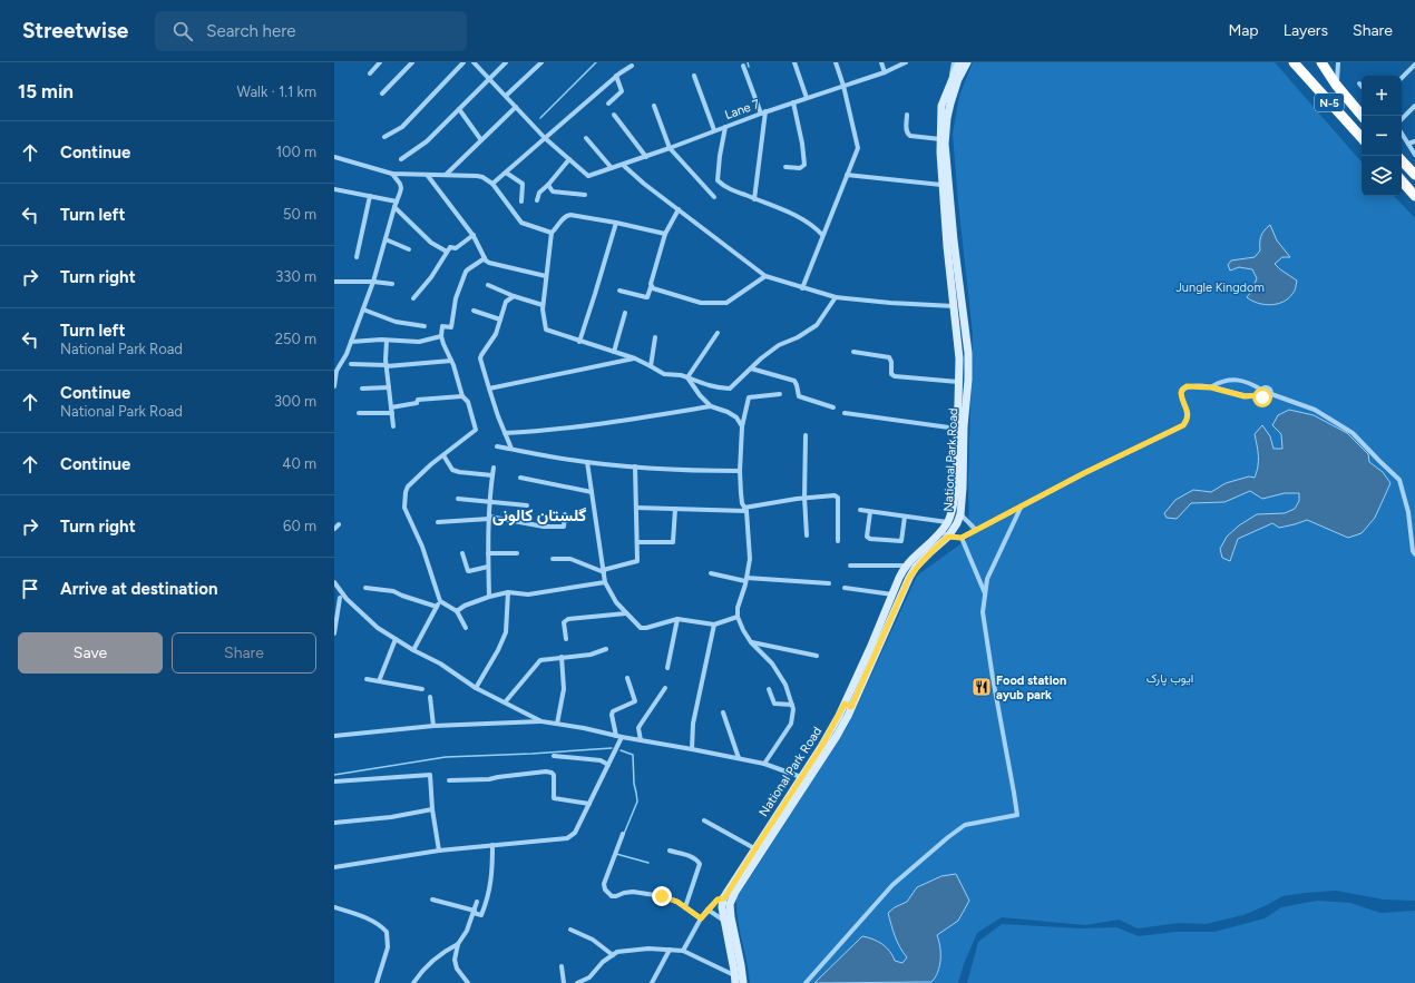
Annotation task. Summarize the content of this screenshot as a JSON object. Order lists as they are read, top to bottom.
{
  "streets": {
    "highway": ["N-5"],
    "main road": ["National Park Road"],
    "street": ["Lane 7"]
  },
  "districts": ["گلستان کالونی"],
  "parks": ["Jungle Kingdom", "ایوب پارک"],
  "places": {
    "restaurant": ["Food station ayub park"]
  },
  "page": {
    "header": "Streetwise",
    "search": "Search here",
    "nav": ["Map", "Layers", "Share"],
    "heading": ["15 min", "Walk · 1.1 km"],
    "map_buttons": ["+", "−"],
    "list": [
      ["Continue", "100 m"],
      ["Turn left", "50 m"],
      ["Turn right", "330 m"],
      ["Turn left", "National Park Road", "250 m"],
      ["Continue", "National Park Road", "300 m"],
      ["Continue", "40 m"],
      ["Turn right", "60 m"],
      "Arrive at destination"
    ],
    "buttons": ["Save", "Share"]
  }
}
